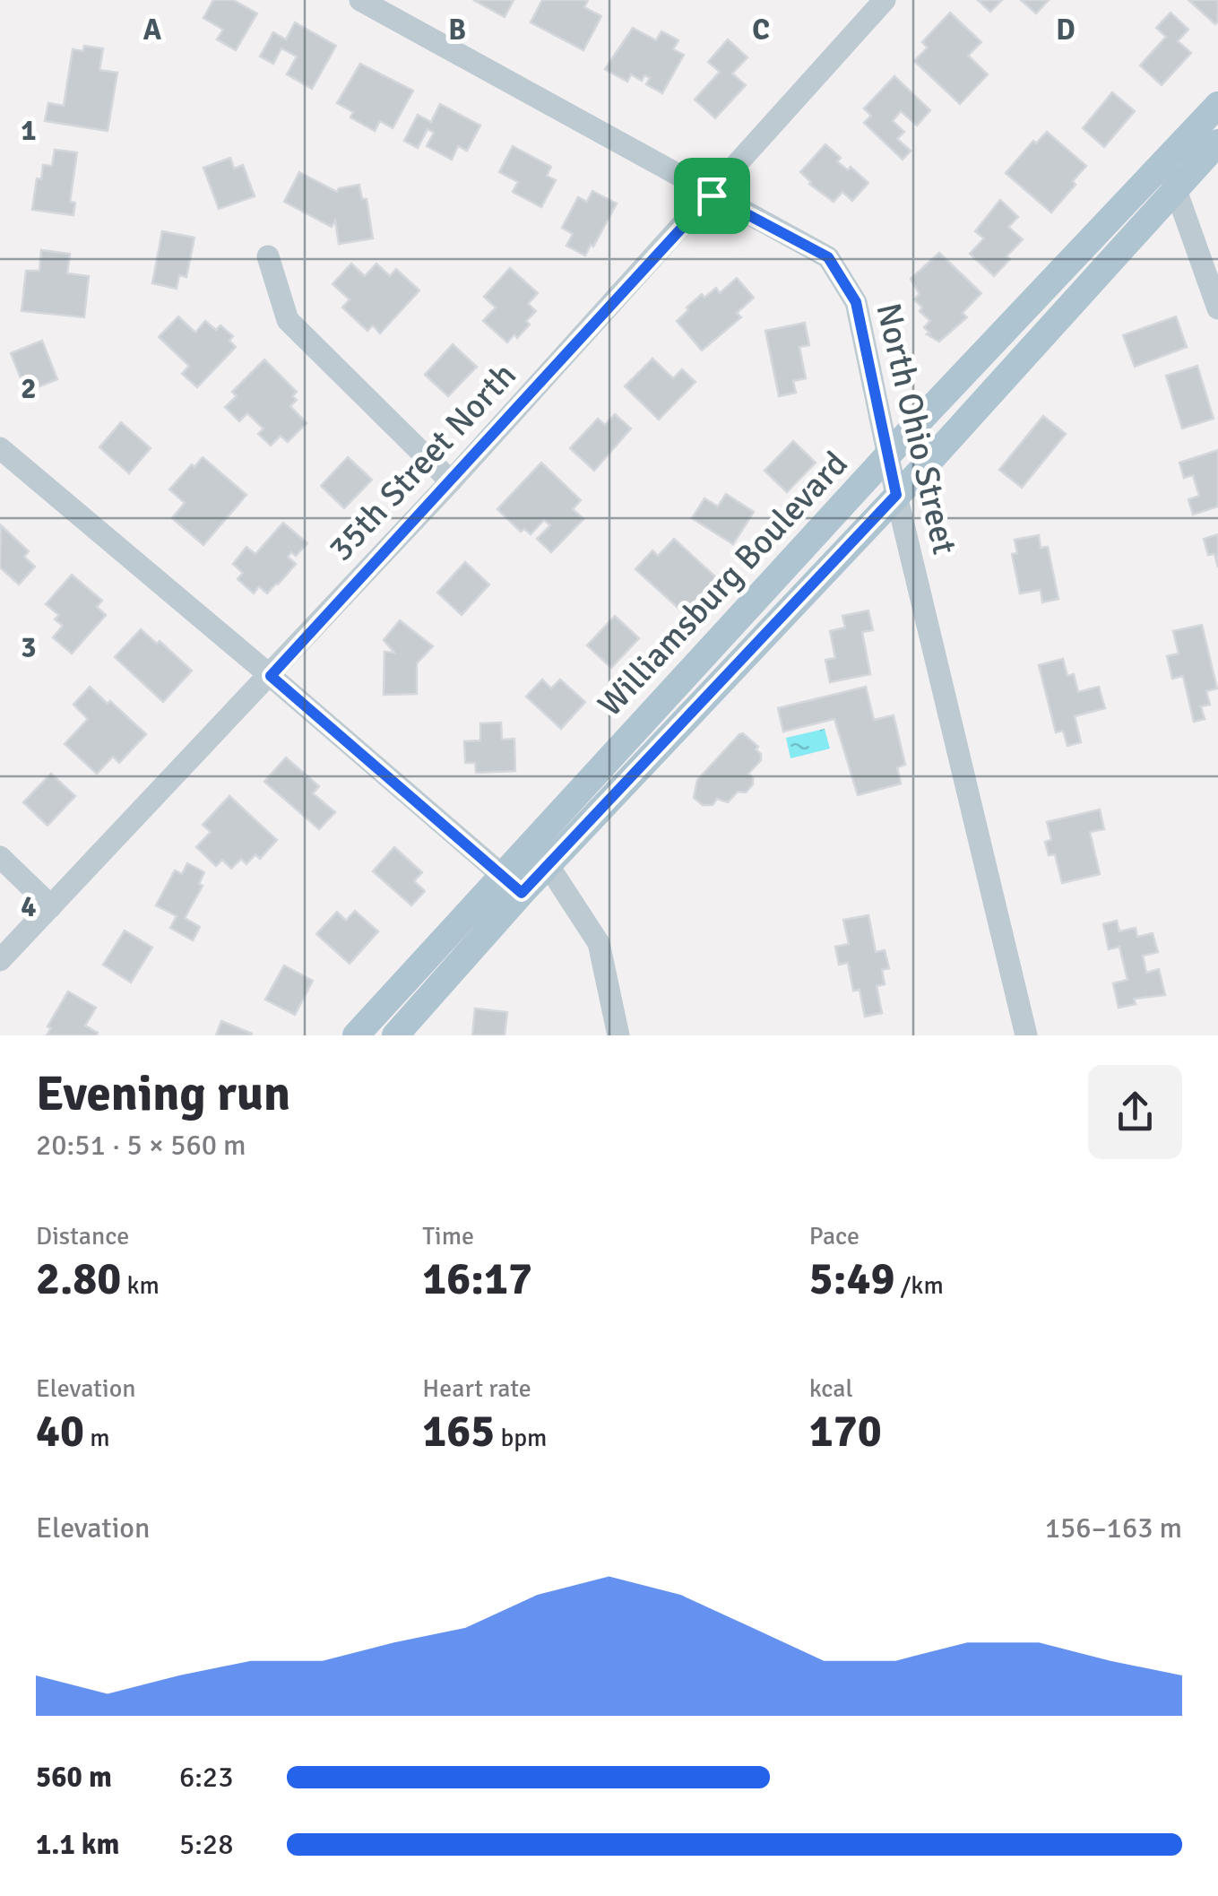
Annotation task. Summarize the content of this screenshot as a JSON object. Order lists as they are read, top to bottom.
{
  "streets": {
    "main road": ["Williamsburg Boulevard"],
    "street": ["North Ohio Street", "35th Street North"]
  },
  "crossings": [
    ["North Ohio Street", "35th Street North"],
    ["North Ohio Street", "Williamsburg Boulevard"]
  ],
  "page": {
    "heading": ["Evening run", "20:51 · 5 × 560 m"],
    "stats": [
      ["Distance", "2.80 km"],
      ["Time", "16:17"],
      ["Pace", "5:49 /km"],
      ["Elevation", "40 m"],
      ["Heart rate", "165 bpm"],
      ["kcal", "170"]
    ],
    "chart": ["Elevation", "156–163 m"],
    "list": [
      {
        "name": "560 m",
        "note": "6:23"
      },
      {
        "name": "1.1 km",
        "note": "5:28"
      }
    ]
  },
  "grid": {
    "columns": [
      "A",
      "B",
      "C",
      "D"
    ],
    "rows": [
      "1",
      "2",
      "3",
      "4"
    ]
  }
}
